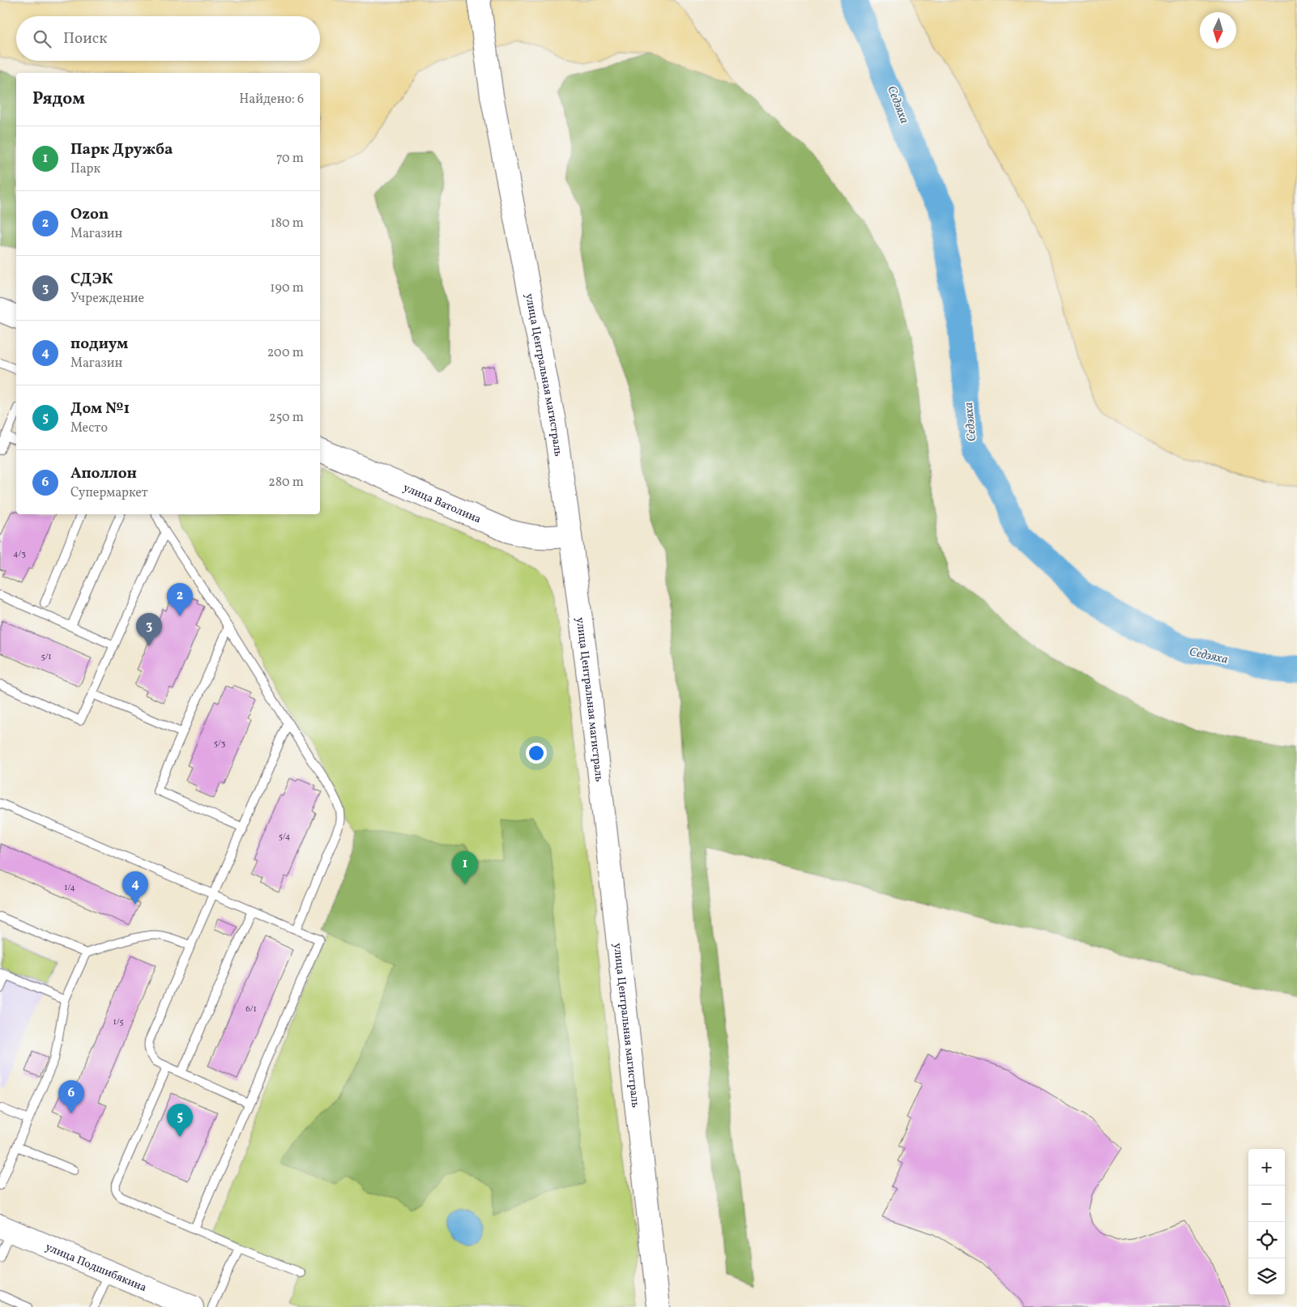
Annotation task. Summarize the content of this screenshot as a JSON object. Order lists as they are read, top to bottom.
{
  "streets": {
    "main road": ["улица Центральная магистраль", "улица Ватолина", "улица Подшибякина"]
  },
  "crossings": [
    ["улица Центральная магистраль", "улица Ватолина"]
  ],
  "water": ["Седэяха"],
  "house_numbers": [
    "4/3",
    "5/1",
    "5/3",
    "5/4",
    "1/4",
    "6/1",
    "1/5"
  ],
  "north": "bottom",
  "page": {
    "search": "Поиск",
    "heading": ["Рядом", "Найдено: 6"],
    "list": [
      {
        "mark": "1",
        "name": "Парк Дружба",
        "note": "Парк",
        "value": "70 m"
      },
      {
        "mark": "2",
        "name": "Ozon",
        "note": "Магазин",
        "value": "180 m"
      },
      {
        "mark": "3",
        "name": "СДЭК",
        "note": "Учреждение",
        "value": "190 m"
      },
      {
        "mark": "4",
        "name": "подиум",
        "note": "Магазин",
        "value": "200 m"
      },
      {
        "mark": "5",
        "name": "Дом №1",
        "note": "Место",
        "value": "250 m"
      },
      {
        "mark": "6",
        "name": "Аполлон",
        "note": "Супермаркет",
        "value": "280 m"
      }
    ],
    "pins": [
      "2",
      "3",
      "1",
      "4",
      "6",
      "5"
    ],
    "map_buttons": ["+", "−"]
  }
}
